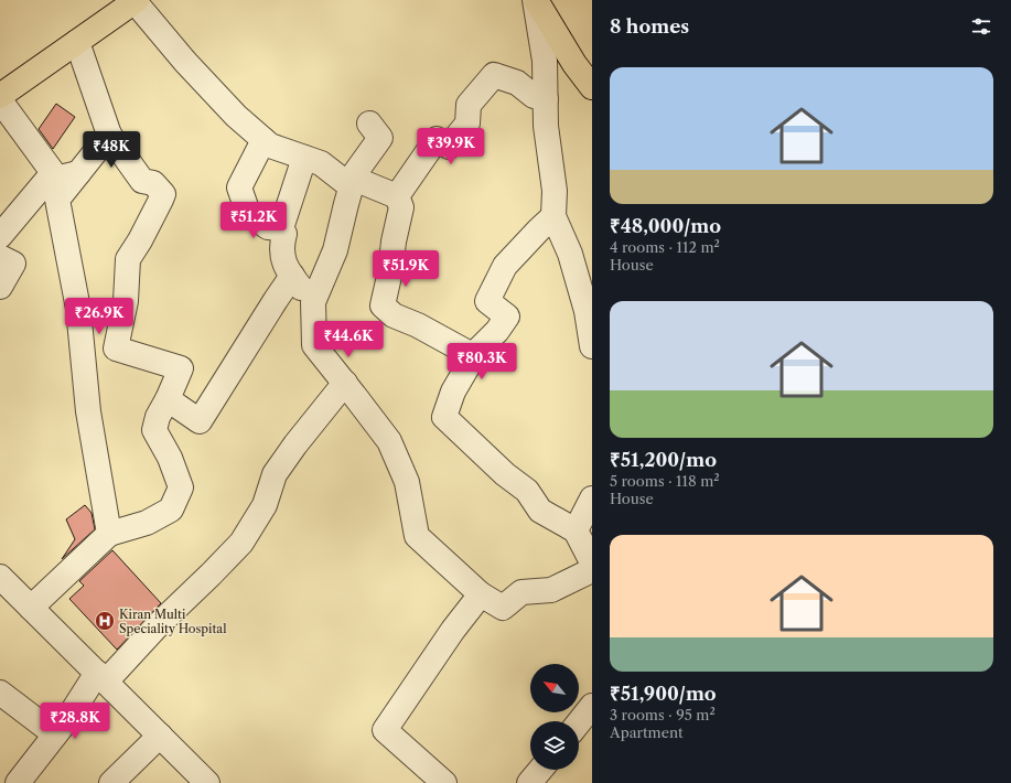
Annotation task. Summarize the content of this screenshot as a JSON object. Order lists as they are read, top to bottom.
{
  "places": {
    "hospital": ["Kiran Multi Speciality Hospital"]
  },
  "north": "top left",
  "page": {
    "heading": "8 homes",
    "list": [
      {
        "name": "₹48,000/mo",
        "note": "4 rooms · 112 m² · House"
      },
      {
        "name": "₹51,200/mo",
        "note": "5 rooms · 118 m² · House"
      },
      {
        "name": "₹51,900/mo",
        "note": "3 rooms · 95 m² · Apartment"
      }
    ],
    "price": [
      "₹39.9K",
      "₹48K",
      "₹51.2K",
      "₹51.9K",
      "₹26.9K",
      "₹44.6K",
      "₹80.3K",
      "₹28.8K"
    ]
  }
}
